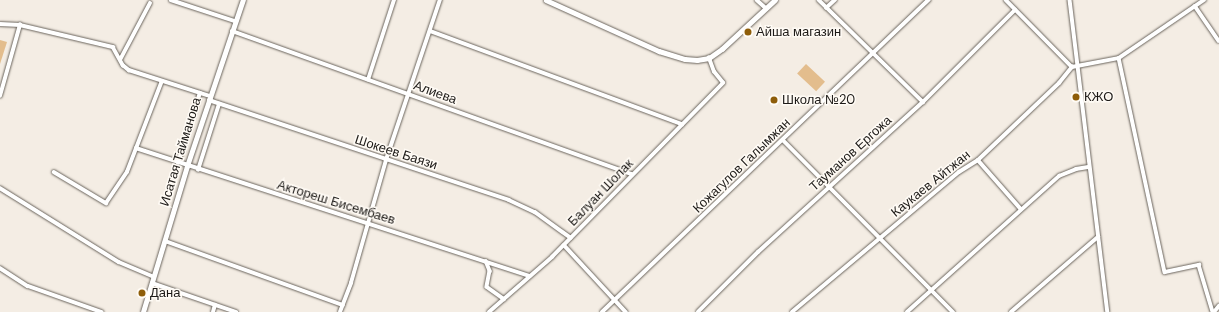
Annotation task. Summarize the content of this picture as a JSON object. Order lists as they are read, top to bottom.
{
  "streets": {
    "street": [
      "Алиева",
      "Исатая Тайманова",
      "Шокеев Баязи",
      "Тауманов Ергожа",
      "Кожагулов Галымжан",
      "Каукаев Айтжан",
      "Балуан Шолак",
      "Актореш Бисембаев"
    ]
  },
  "crossings": [
    ["Алиева", "Исатая Тайманова"],
    ["Алиева", "Балуан Шолак"],
    ["Исатая Тайманова", "Шокеев Баязи"],
    ["Исатая Тайманова", "Актореш Бисембаев"],
    ["Шокеев Баязи", "Балуан Шолак"],
    ["Балуан Шолак", "Актореш Бисембаев"]
  ],
  "places": [
    "Айша магазин",
    "КЖО",
    "Школа №20",
    "Дана"
  ]
}
